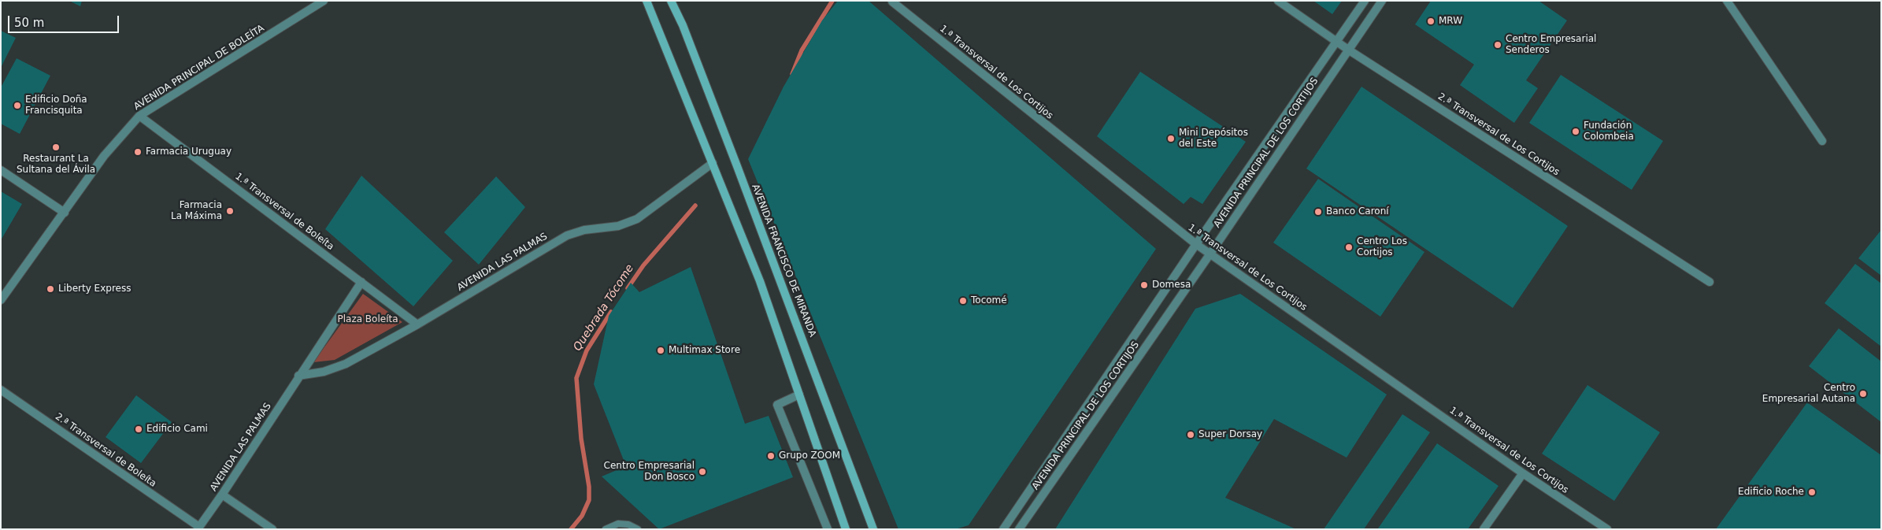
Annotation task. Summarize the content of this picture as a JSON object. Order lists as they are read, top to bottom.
{
  "streets": {
    "main road": ["AVENIDA FRANCISCO DE MIRANDA"],
    "street": [
      "AVENIDA PRINCIPAL DE BOLEÍTA",
      "1.ª Transversal de Los Cortijos",
      "2.ª Transversal de Los Cortijos",
      "AVENIDA PRINCIPAL DE LOS CORTIJOS",
      "1.ª Transversal de Boleíta",
      "AVENIDA LAS PALMAS",
      "2.ª Transversal de Boleíta"
    ]
  },
  "crossings": [
    ["AVENIDA PRINCIPAL DE BOLEÍTA", "1.ª Transversal de Boleíta"],
    ["1.ª Transversal de Los Cortijos", "AVENIDA PRINCIPAL DE LOS CORTIJOS"],
    ["2.ª Transversal de Los Cortijos", "AVENIDA PRINCIPAL DE LOS CORTIJOS"],
    ["1.ª Transversal de Boleíta", "AVENIDA LAS PALMAS"],
    ["AVENIDA LAS PALMAS", "2.ª Transversal de Boleíta"]
  ],
  "water": ["Quebrada Tócome"],
  "parks": ["Plaza Boleíta"],
  "places": [
    "MRW",
    "Centro Empresarial Senderos",
    "Edificio Doña Francisquita",
    "Fundación Colombeia",
    "Mini Depósitos del Este",
    "Restaurant La Sultana del Ávila",
    "Farmacia Uruguay",
    "Farmacia La Máxima",
    "Banco Caroní",
    "Centro Los Cortijos",
    "Domesa",
    "Liberty Express",
    "Tocomé",
    "Multimax Store",
    "Centro Empresarial Autana",
    "Edificio Cami",
    "Super Dorsay",
    "Grupo ZOOM",
    "Centro Empresarial Don Bosco",
    "Edificio Roche"
  ],
  "scale_bar": "50 m"
}
